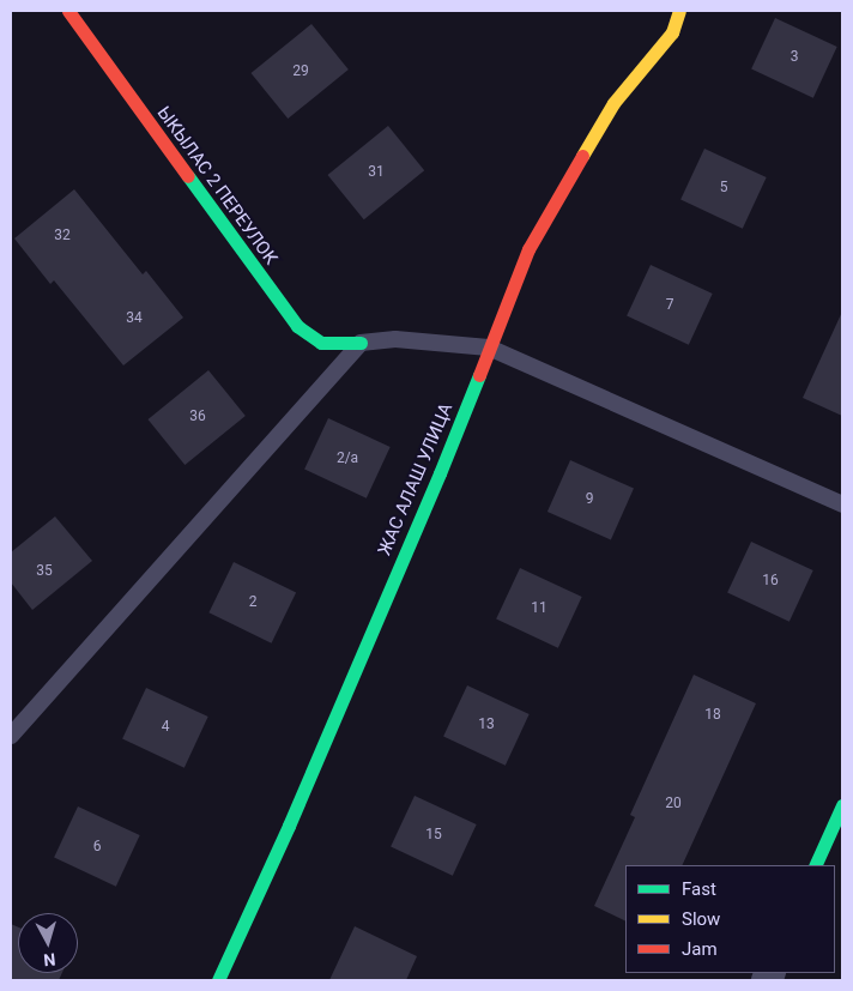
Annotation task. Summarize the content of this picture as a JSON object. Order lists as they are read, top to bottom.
{
  "streets": {
    "street": ["ЫКЫЛАС 2 ПЕРЕУЛОК", "ЖАС АЛАШ УЛИЦА"]
  },
  "house_numbers": [
    "3",
    "29",
    "31",
    "5",
    "32",
    "7",
    "34",
    "36",
    "2/a",
    "9",
    "35",
    "16",
    "2",
    "11",
    "18",
    "13",
    "4",
    "20",
    "15",
    "6"
  ],
  "legend": ["Fast", "Slow", "Jam"],
  "north": "bottom"
}
